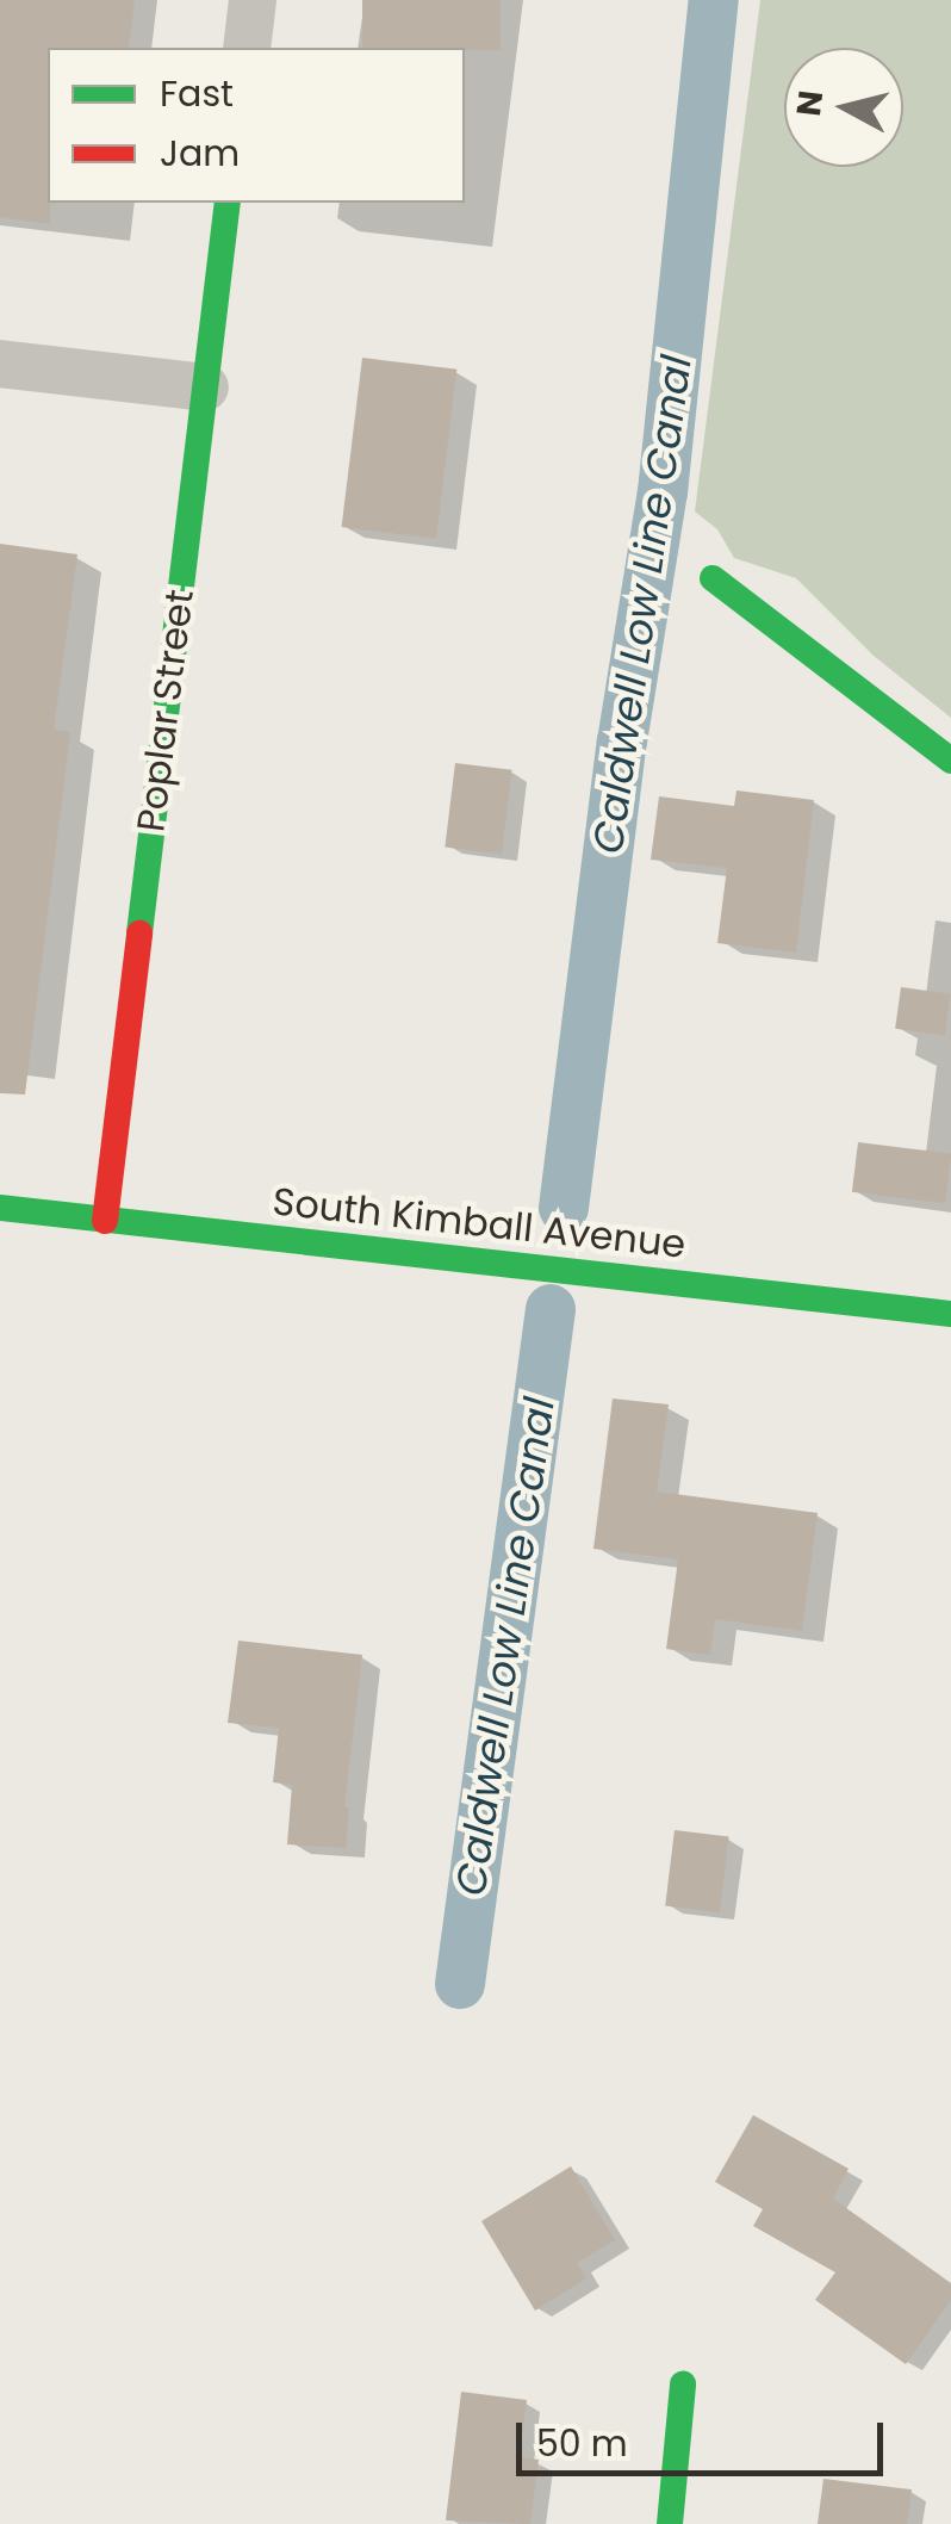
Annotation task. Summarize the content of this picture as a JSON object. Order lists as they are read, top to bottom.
{
  "streets": {
    "street": ["Poplar Street", "South Kimball Avenue"]
  },
  "crossings": [
    ["Poplar Street", "South Kimball Avenue"]
  ],
  "water": ["Caldwell Low Line Canal"],
  "legend": ["Fast", "Jam"],
  "scale_bar": "50 m",
  "north": "left"
}
